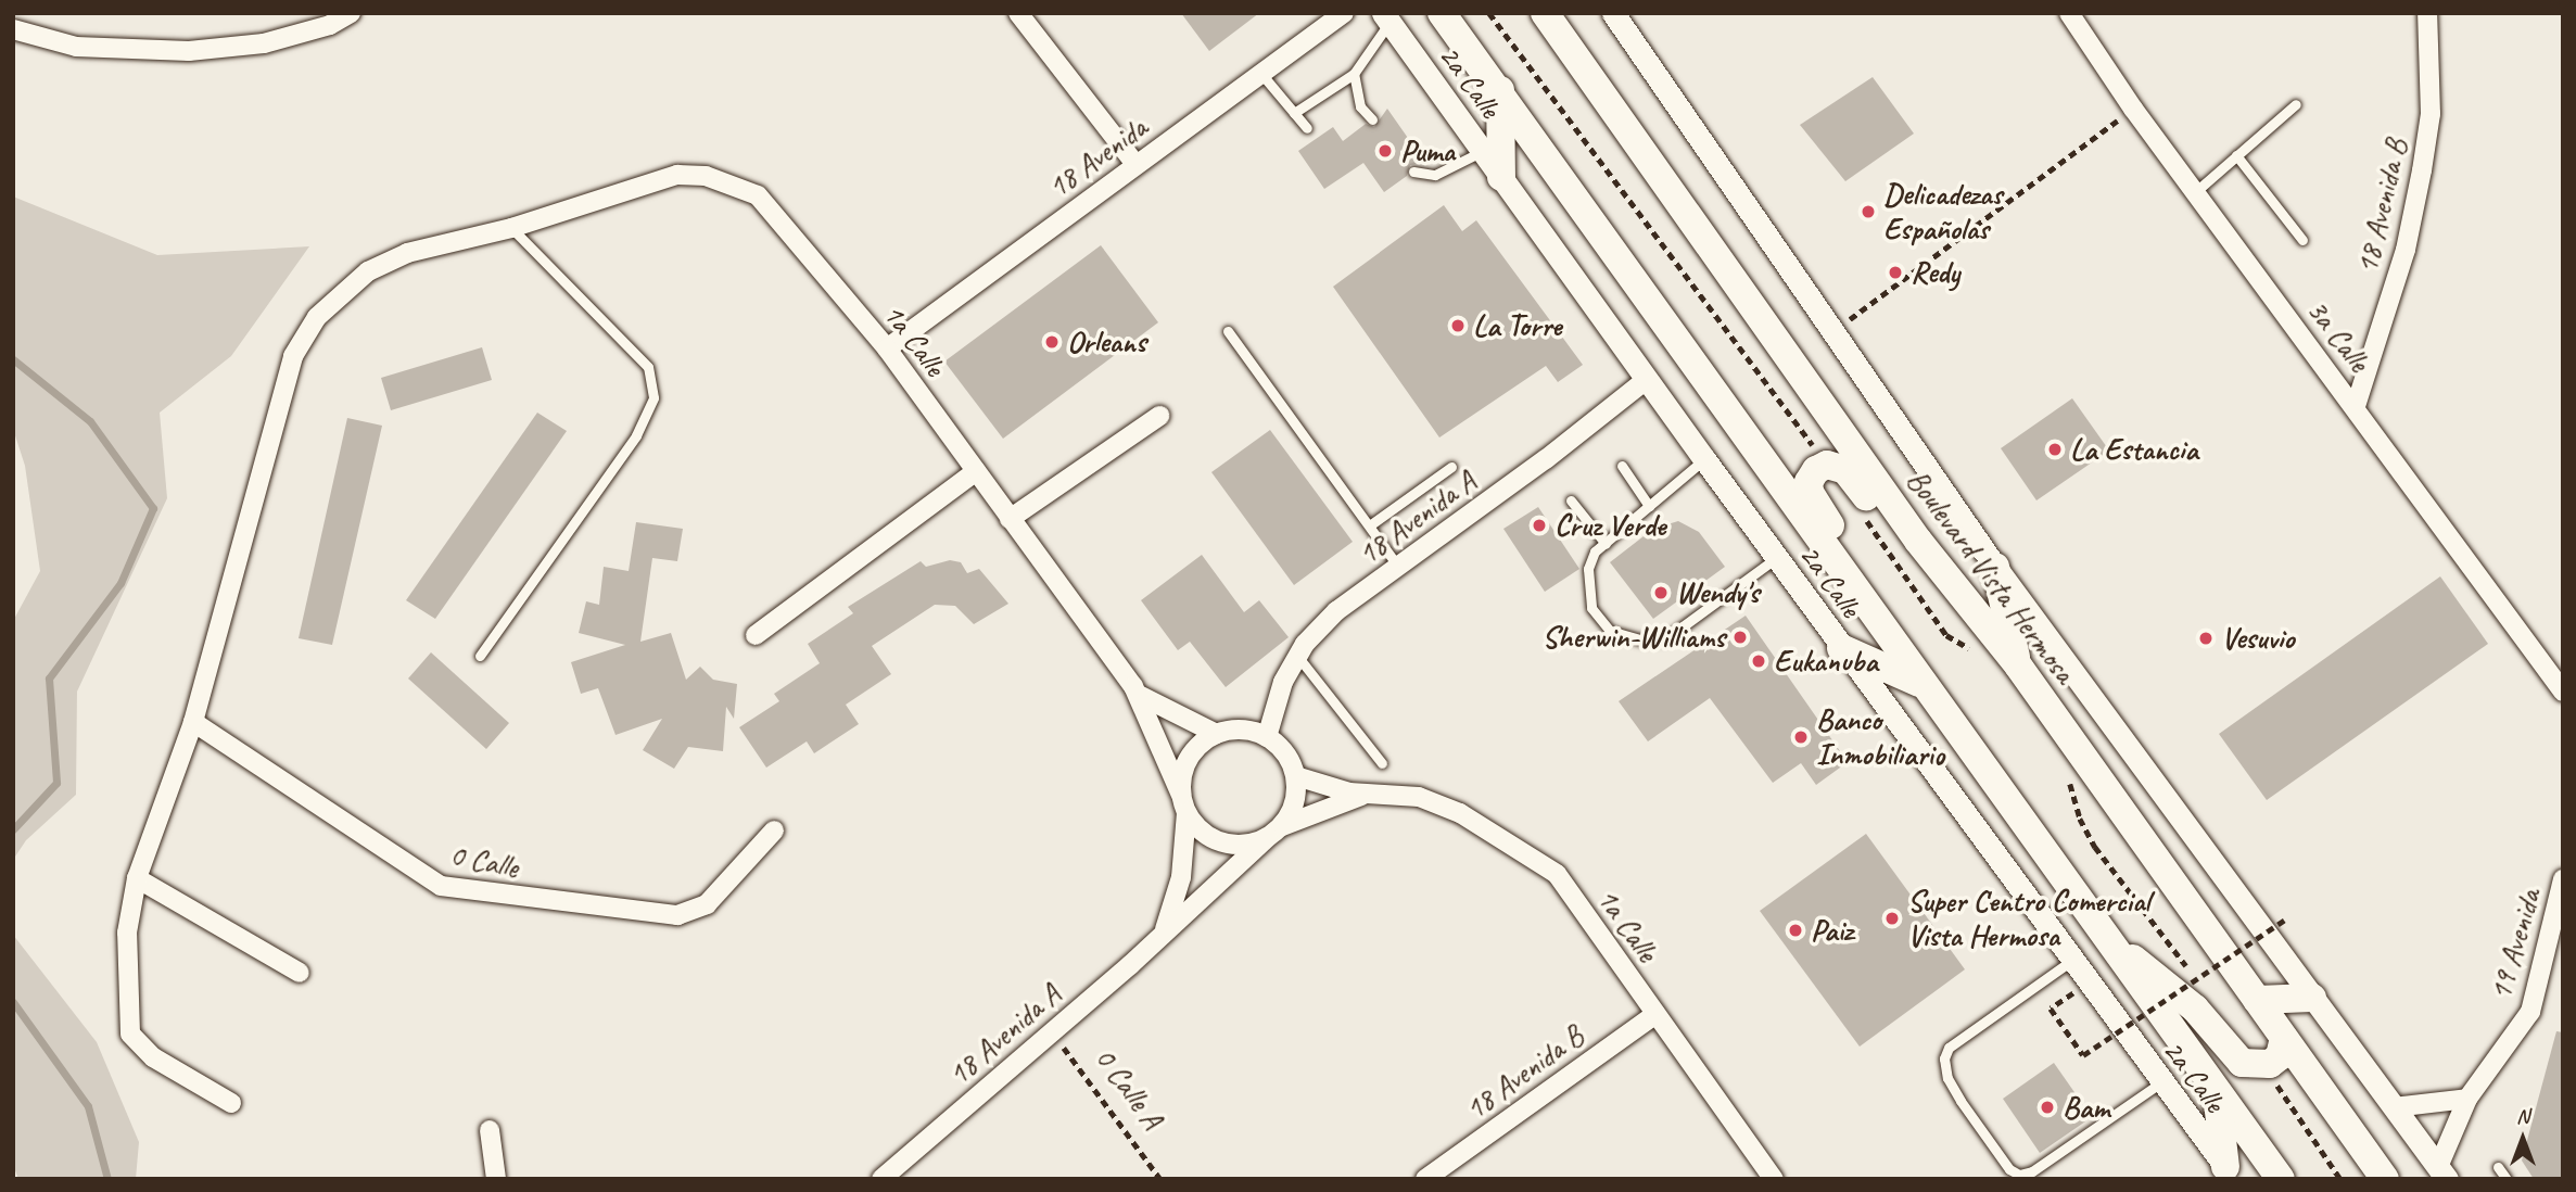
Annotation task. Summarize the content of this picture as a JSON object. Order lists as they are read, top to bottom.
{
  "streets": {
    "main road": ["Boulevard Vista Hermosa"],
    "street": [
      "2a Calle",
      "18 Avenida",
      "18 Avenida B",
      "3a Calle",
      "1a Calle",
      "18 Avenida A",
      "0 Calle",
      "19 Avenida"
    ],
    "path": ["0 Calle A"]
  },
  "crossings": [
    ["2a Calle", "18 Avenida A"],
    ["18 Avenida", "1a Calle"],
    ["18 Avenida B", "3a Calle"],
    ["18 Avenida B", "1a Calle"],
    ["1a Calle", "18 Avenida A"],
    ["1a Calle", "0 Calle"],
    ["18 Avenida A", "0 Calle A"]
  ],
  "places": [
    "Puma",
    "Delicadezas Españolas",
    "Redy",
    "La Torre",
    "Orleans",
    "La Estancia",
    "Cruz Verde",
    "Wendy's",
    "Sherwin-Williams",
    "Vesuvio",
    "Eukanuba",
    "Banco Inmobiliario",
    "Super Centro Comercial Vista Hermosa",
    "Paiz",
    "Bam"
  ],
  "north": "top"
}
